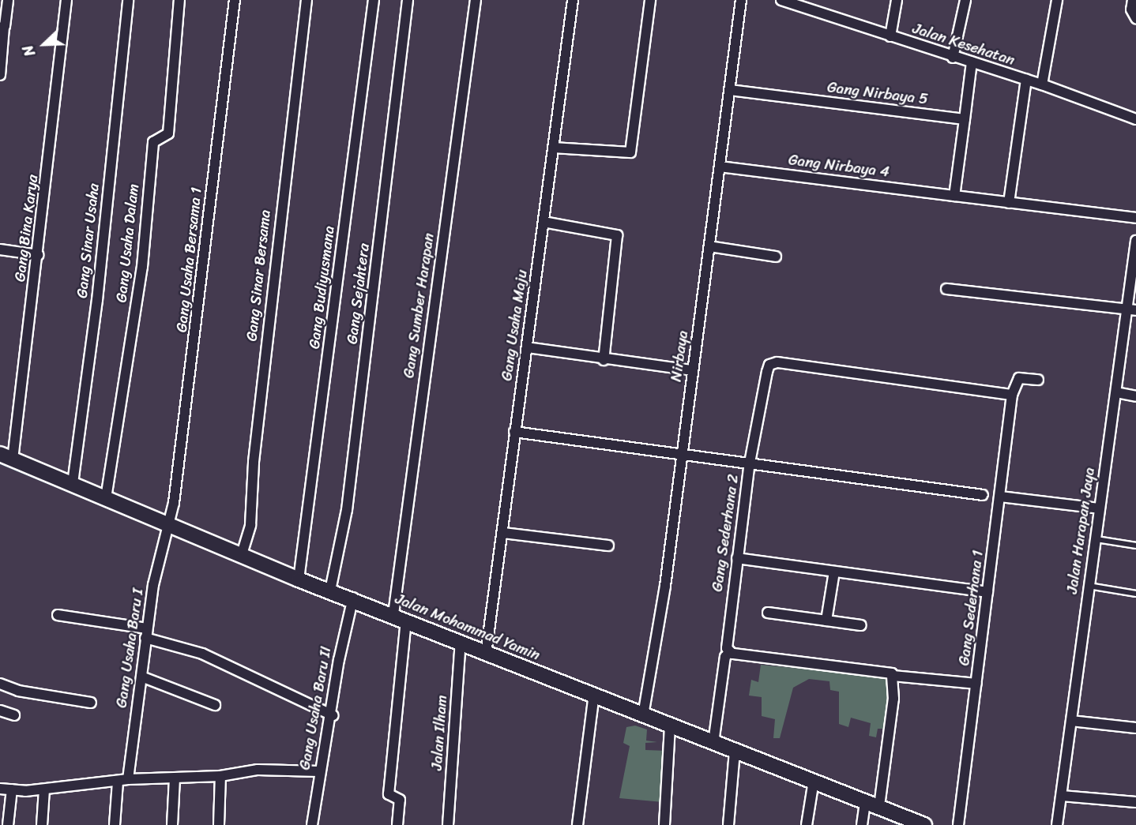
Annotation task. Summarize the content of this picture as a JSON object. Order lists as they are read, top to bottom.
{
  "streets": {
    "street": [
      "Jalan Kesehatan",
      "Gang Nirbaya 5",
      "Gang Nirbaya 4",
      "Gang Bina Karya",
      "Gang Sinar Usaha",
      "Gang Usaha Dalam",
      "Gang Usaha Bersama 1",
      "Gang Sinar Bersama",
      "Gang Budiyusmana",
      "Gang Sejahtera",
      "Gang Sumber Harapan",
      "Gang Usaha Maju",
      "Nirbaya",
      "Jalan Harapan Jaya",
      "Gang Sederhana 2",
      "Gang Sederhana 1",
      "Jalan Mohammad Yamin",
      "Gang Usaha Baru I",
      "Gang Usaha Baru II",
      "Jalan Ilham"
    ]
  },
  "crossings": [
    ["Gang Nirbaya 5", "Nirbaya"],
    ["Gang Nirbaya 4", "Nirbaya"],
    ["Gang Bina Karya", "Jalan Mohammad Yamin"],
    ["Gang Sinar Usaha", "Jalan Mohammad Yamin"],
    ["Gang Usaha Dalam", "Jalan Mohammad Yamin"],
    ["Gang Usaha Bersama 1", "Jalan Mohammad Yamin"],
    ["Gang Usaha Bersama 1", "Gang Usaha Baru I"],
    ["Gang Sinar Bersama", "Jalan Mohammad Yamin"],
    ["Gang Budiyusmana", "Jalan Mohammad Yamin"],
    ["Gang Sejahtera", "Jalan Mohammad Yamin"],
    ["Gang Sumber Harapan", "Jalan Mohammad Yamin"],
    ["Gang Usaha Maju", "Jalan Mohammad Yamin"],
    ["Nirbaya", "Jalan Mohammad Yamin"],
    ["Gang Sederhana 2", "Gang Sederhana 1"],
    ["Gang Sederhana 2", "Jalan Mohammad Yamin"],
    ["Jalan Mohammad Yamin", "Gang Usaha Baru I"],
    ["Jalan Mohammad Yamin", "Gang Usaha Baru II"],
    ["Jalan Mohammad Yamin", "Jalan Ilham"]
  ],
  "north": "bottom left"
}
